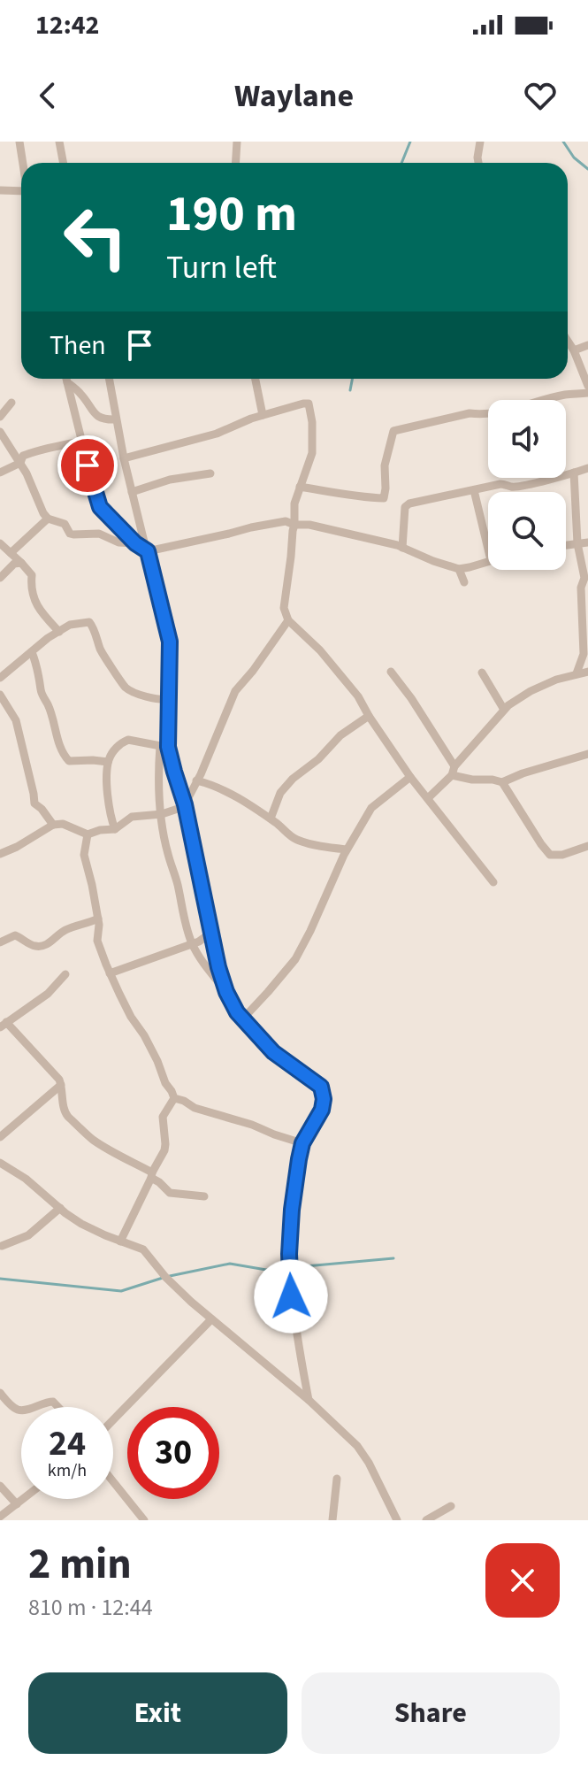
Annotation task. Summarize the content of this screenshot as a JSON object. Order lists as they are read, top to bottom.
{
  "page": {
    "status": "12:42",
    "header": "Waylane",
    "turn": ["190 m", "Turn left"],
    "then": "Then",
    "speed": "24 km/h",
    "limit": "30",
    "heading": ["2 min", "810 m · 12:44"],
    "buttons": ["Exit", "Share"]
  }
}
